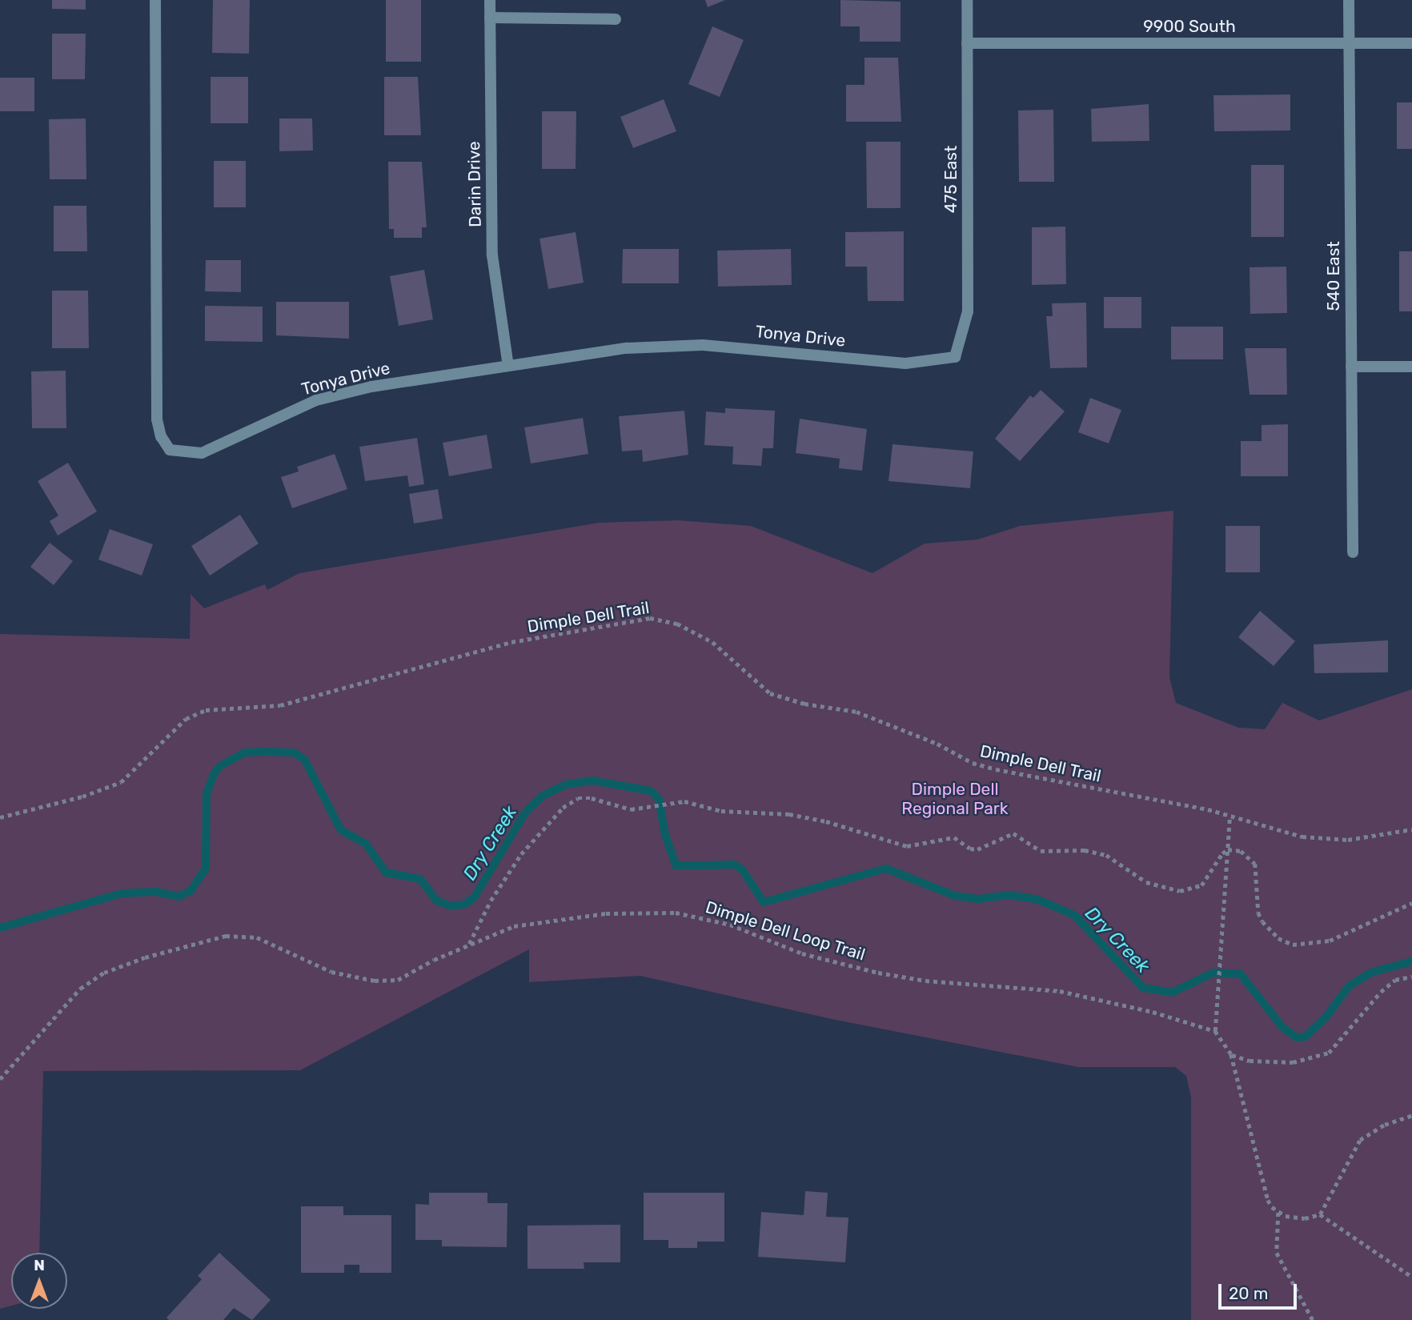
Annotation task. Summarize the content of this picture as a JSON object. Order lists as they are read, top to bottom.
{
  "streets": {
    "street": [
      "9900 South",
      "475 East",
      "Darin Drive",
      "540 East",
      "Tonya Drive"
    ],
    "path": ["Dimple Dell Trail", "Dimple Dell Loop Trail"]
  },
  "crossings": [
    ["9900 South", "475 East"],
    ["9900 South", "540 East"],
    ["475 East", "Tonya Drive"],
    ["Darin Drive", "Tonya Drive"]
  ],
  "water": ["Dry Creek"],
  "parks": ["Dimple Dell Regional Park"],
  "scale_bar": "20 m",
  "north": "top"
}
